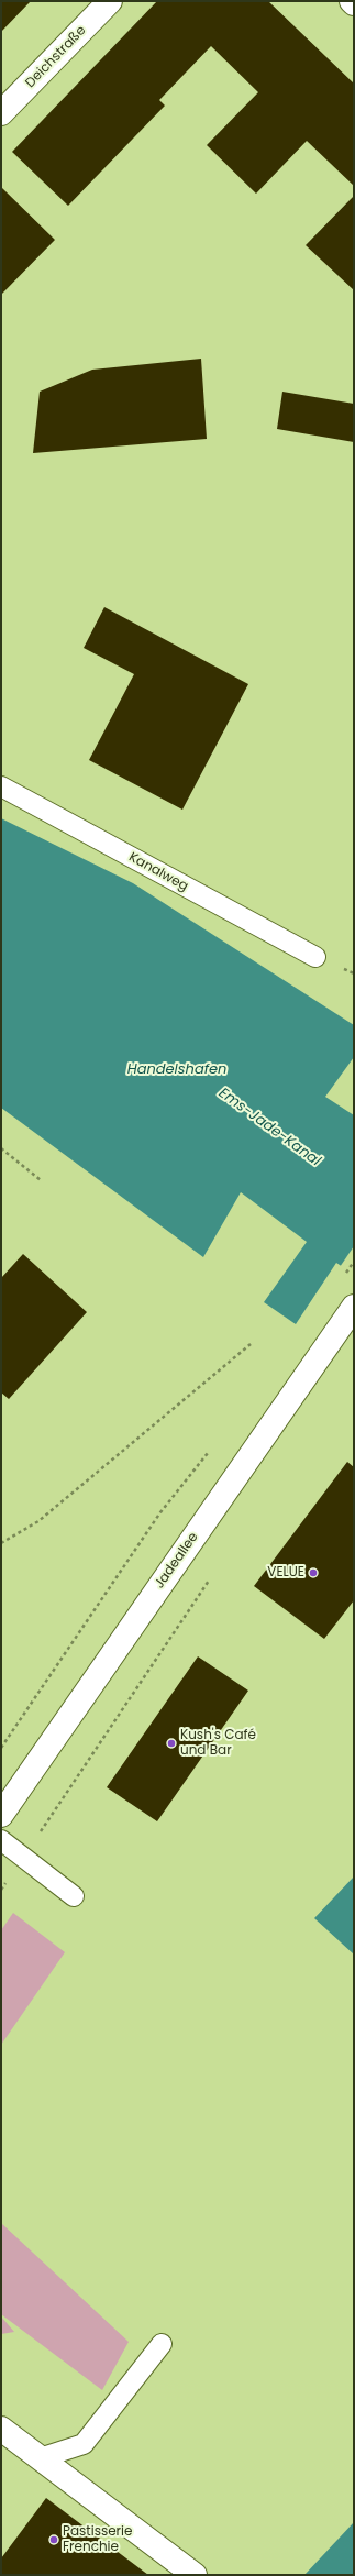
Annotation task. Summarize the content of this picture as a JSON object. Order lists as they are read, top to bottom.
{
  "streets": {
    "street": ["Deichstraße", "Jadeallee"],
    "lane": ["Kanalweg"]
  },
  "water": ["Handelshafen", "Ems-Jade-Kanal"],
  "places": ["VELUE", "Kush's Café und Bar", "Pastisserie Frenchie"]
}
